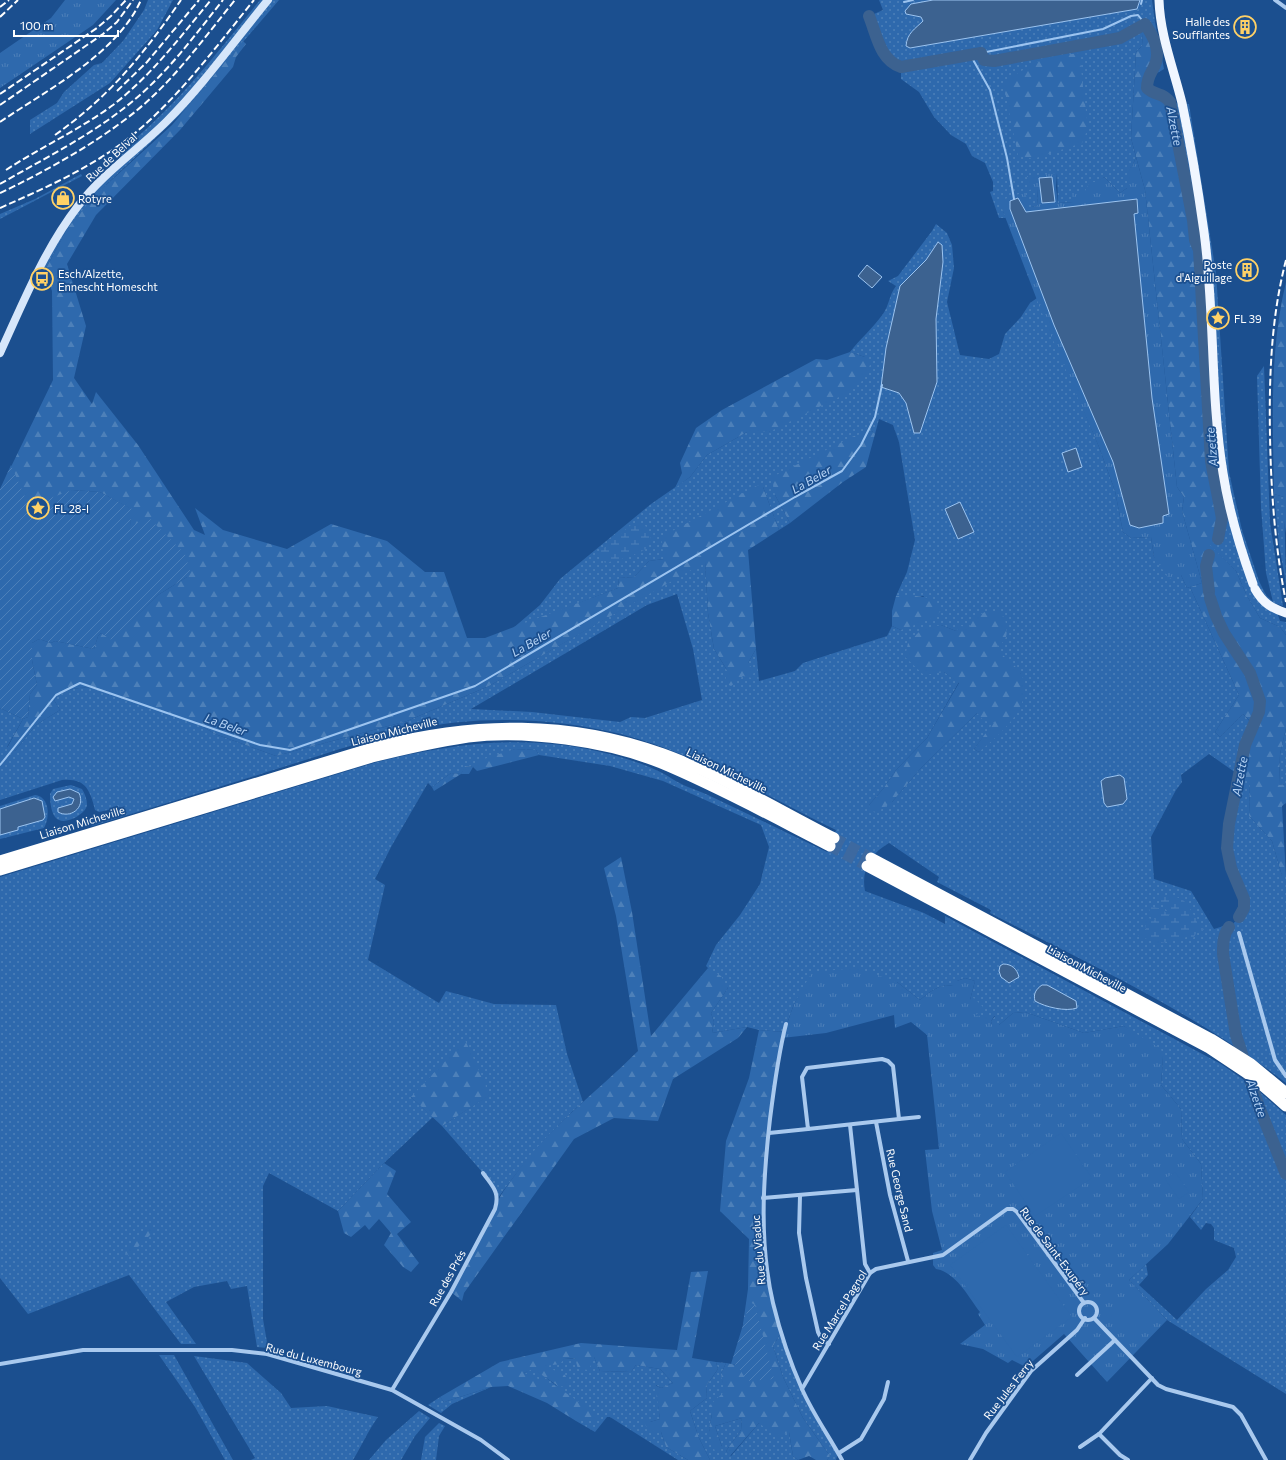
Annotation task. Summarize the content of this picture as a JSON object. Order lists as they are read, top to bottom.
{
  "streets": {
    "highway": ["Liaison Micheville"],
    "main road": ["Rue de Belval"],
    "street": [
      "Rue George Sand",
      "Rue du Viaduc",
      "Rue de Saint-Exupéry",
      "Rue des Prés",
      "Rue Marcel Pagnol",
      "Rue du Luxembourg",
      "Rue Jules Ferry"
    ]
  },
  "crossings": [
    ["Rue George Sand", "Rue Marcel Pagnol"],
    ["Rue du Viaduc", "Rue Marcel Pagnol"],
    ["Rue de Saint-Exupéry", "Rue Marcel Pagnol"],
    ["Rue de Saint-Exupéry", "Rue Jules Ferry"],
    ["Rue des Prés", "Rue du Luxembourg"]
  ],
  "water": ["Alzette", "La Beler"],
  "places": {
    "building": ["Halle des Soufflantes", "Poste d'Aiguillage"],
    "shop": ["Rotyre"],
    "bus stop": ["Esch/Alzette, Ennescht Homescht"],
    "place": ["FL 39", "FL 28-I"]
  },
  "scale_bar": "100 m"
}
